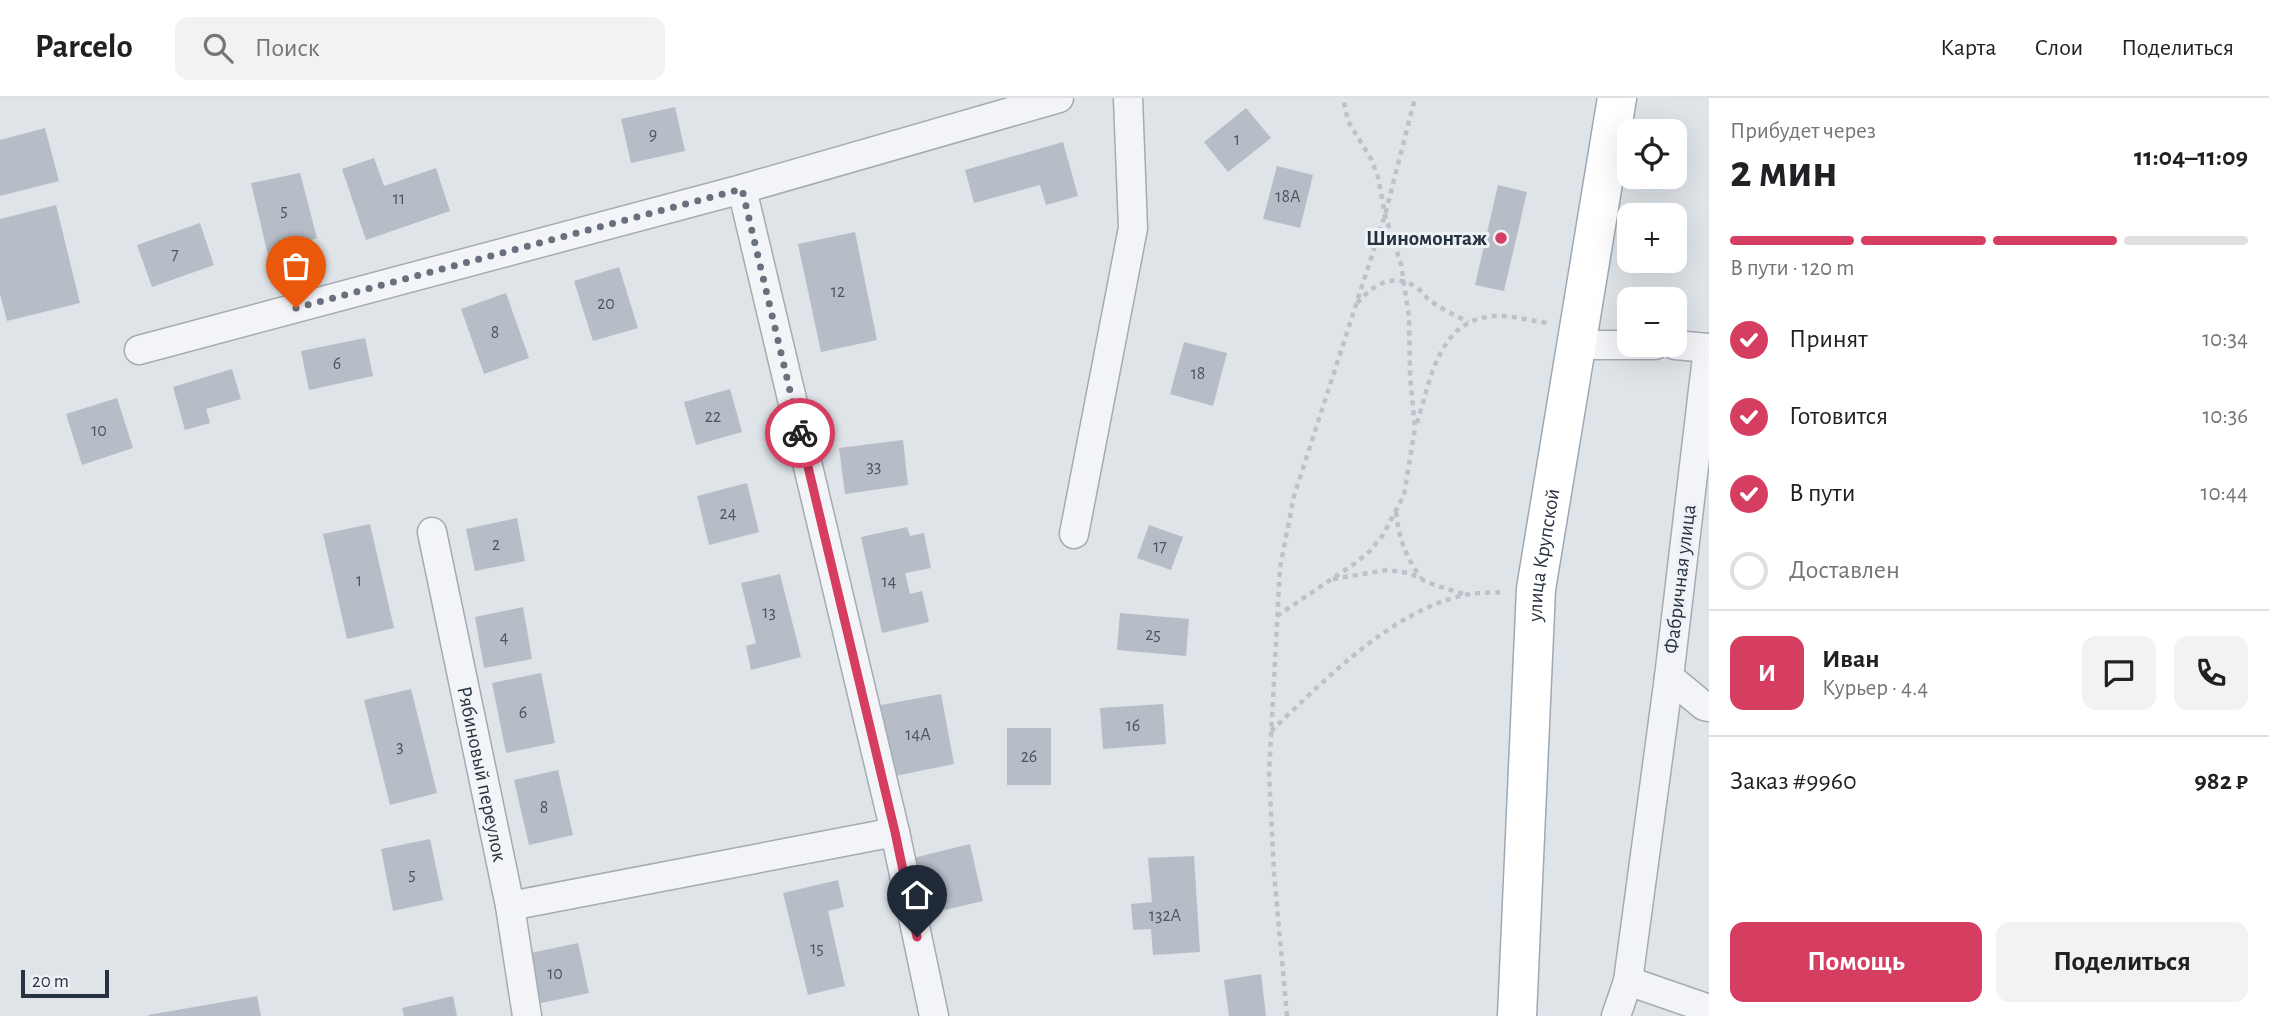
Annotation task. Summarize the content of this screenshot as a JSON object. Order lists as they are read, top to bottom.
{
  "streets": {
    "main road": ["улица Крупской"],
    "street": ["Фабричная улица", "Рябиновый переулок"]
  },
  "places": ["Шиномонтаж"],
  "house_numbers": [
    "9",
    "1",
    "18А",
    "11",
    "5",
    "7",
    "12",
    "20",
    "8",
    "6",
    "18",
    "22",
    "10",
    "33",
    "24",
    "2",
    "17",
    "1",
    "14",
    "13",
    "25",
    "4",
    "6",
    "16",
    "14А",
    "3",
    "26",
    "8",
    "5",
    "132А",
    "15",
    "10"
  ],
  "scale_bar": "20 m",
  "page": {
    "header": "Parcelo",
    "search": "Поиск",
    "nav": ["Карта", "Слои", "Поделиться"],
    "heading": ["2 мин", "Прибудет через", "11:04–11:09"],
    "panel": [
      "Иван",
      "Курьер · 4.4",
      "Заказ #9960",
      "982 ₽"
    ],
    "map_buttons": ["+", "−"],
    "bar": "В пути · 120 m",
    "list": [
      ["Принят", "10:34"],
      ["Готовится", "10:36"],
      ["В пути", "10:44"],
      "Доставлен"
    ],
    "round": "И",
    "buttons": ["Помощь", "Поделиться"],
    "scale": "20 m"
  }
}
